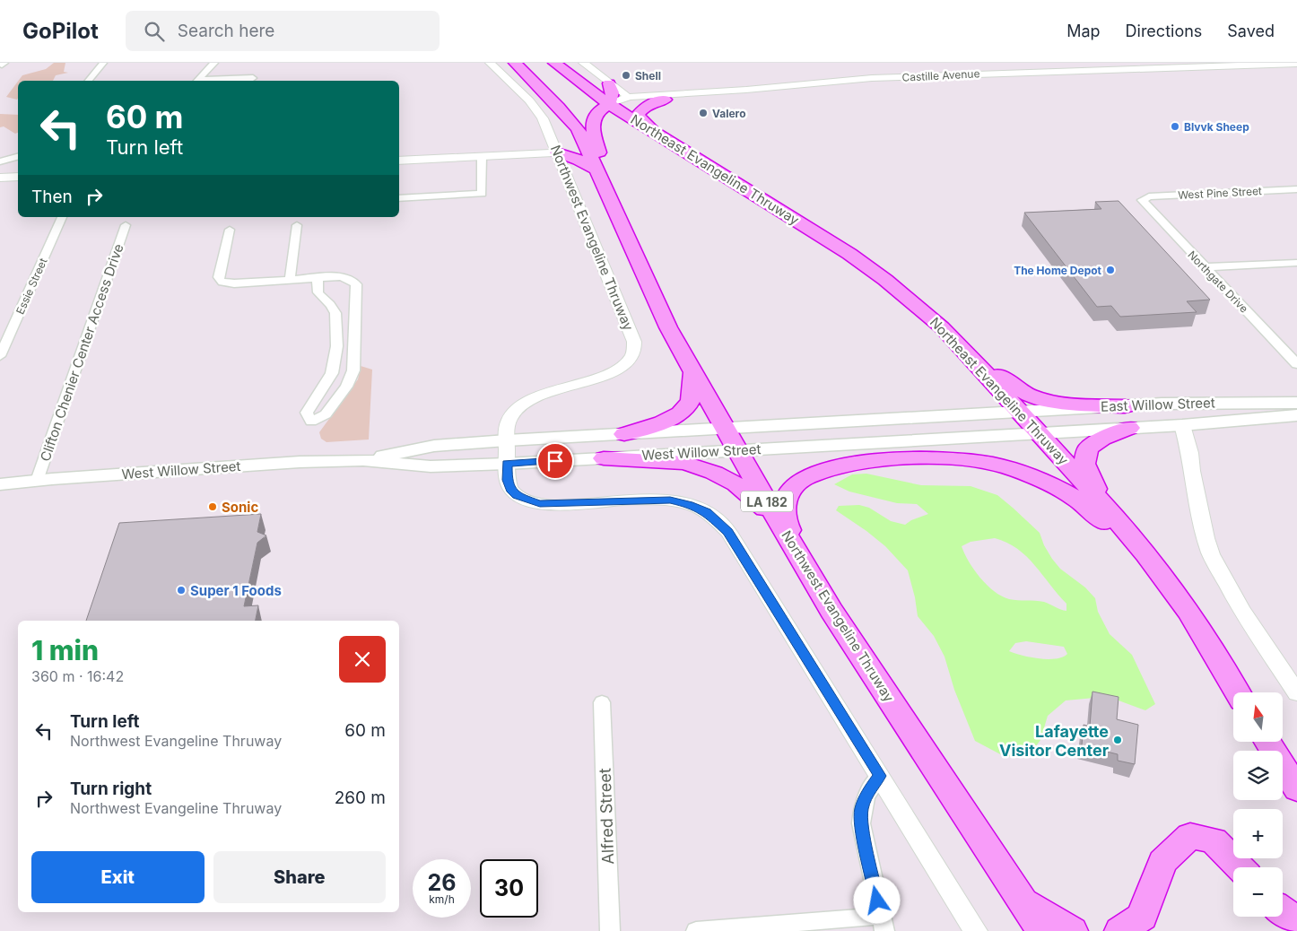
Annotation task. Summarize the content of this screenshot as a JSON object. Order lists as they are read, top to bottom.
{
  "streets": {
    "highway": ["Northeast Evangeline Thruway", "Northwest Evangeline Thruway", "LA 182"],
    "main road": ["East Willow Street", "West Willow Street"],
    "street": [
      "Castille Avenue",
      "West Pine Street",
      "Northgate Drive",
      "Essie Street",
      "Clifton Chenier Center Access Drive",
      "Alfred Street"
    ]
  },
  "crossings": [
    ["Northeast Evangeline Thruway", "East Willow Street"],
    ["Northeast Evangeline Thruway", "West Willow Street"],
    ["West Pine Street", "Northgate Drive"],
    ["Northwest Evangeline Thruway", "West Willow Street"],
    ["Clifton Chenier Center Access Drive", "West Willow Street"],
    ["East Willow Street", "West Willow Street"]
  ],
  "places": [
    "Shell",
    "Valero",
    "Blvvk Sheep",
    "The Home Depot",
    "Sonic",
    "Super 1 Foods",
    "Lafayette Visitor Center"
  ],
  "north": "top",
  "page": {
    "header": "GoPilot",
    "search": "Search here",
    "nav": ["Map", "Directions", "Saved"],
    "turn": ["60 m", "Turn left"],
    "then": "Then",
    "heading": ["1 min", "360 m · 16:42"],
    "map_buttons": ["+", "−"],
    "list": [
      {
        "name": "Turn left",
        "note": "Northwest Evangeline Thruway",
        "value": "60 m"
      },
      {
        "name": "Turn right",
        "note": "Northwest Evangeline Thruway",
        "value": "260 m"
      }
    ],
    "buttons": ["Exit", "Share"],
    "speed": "26 km/h",
    "limit": "30"
  }
}
